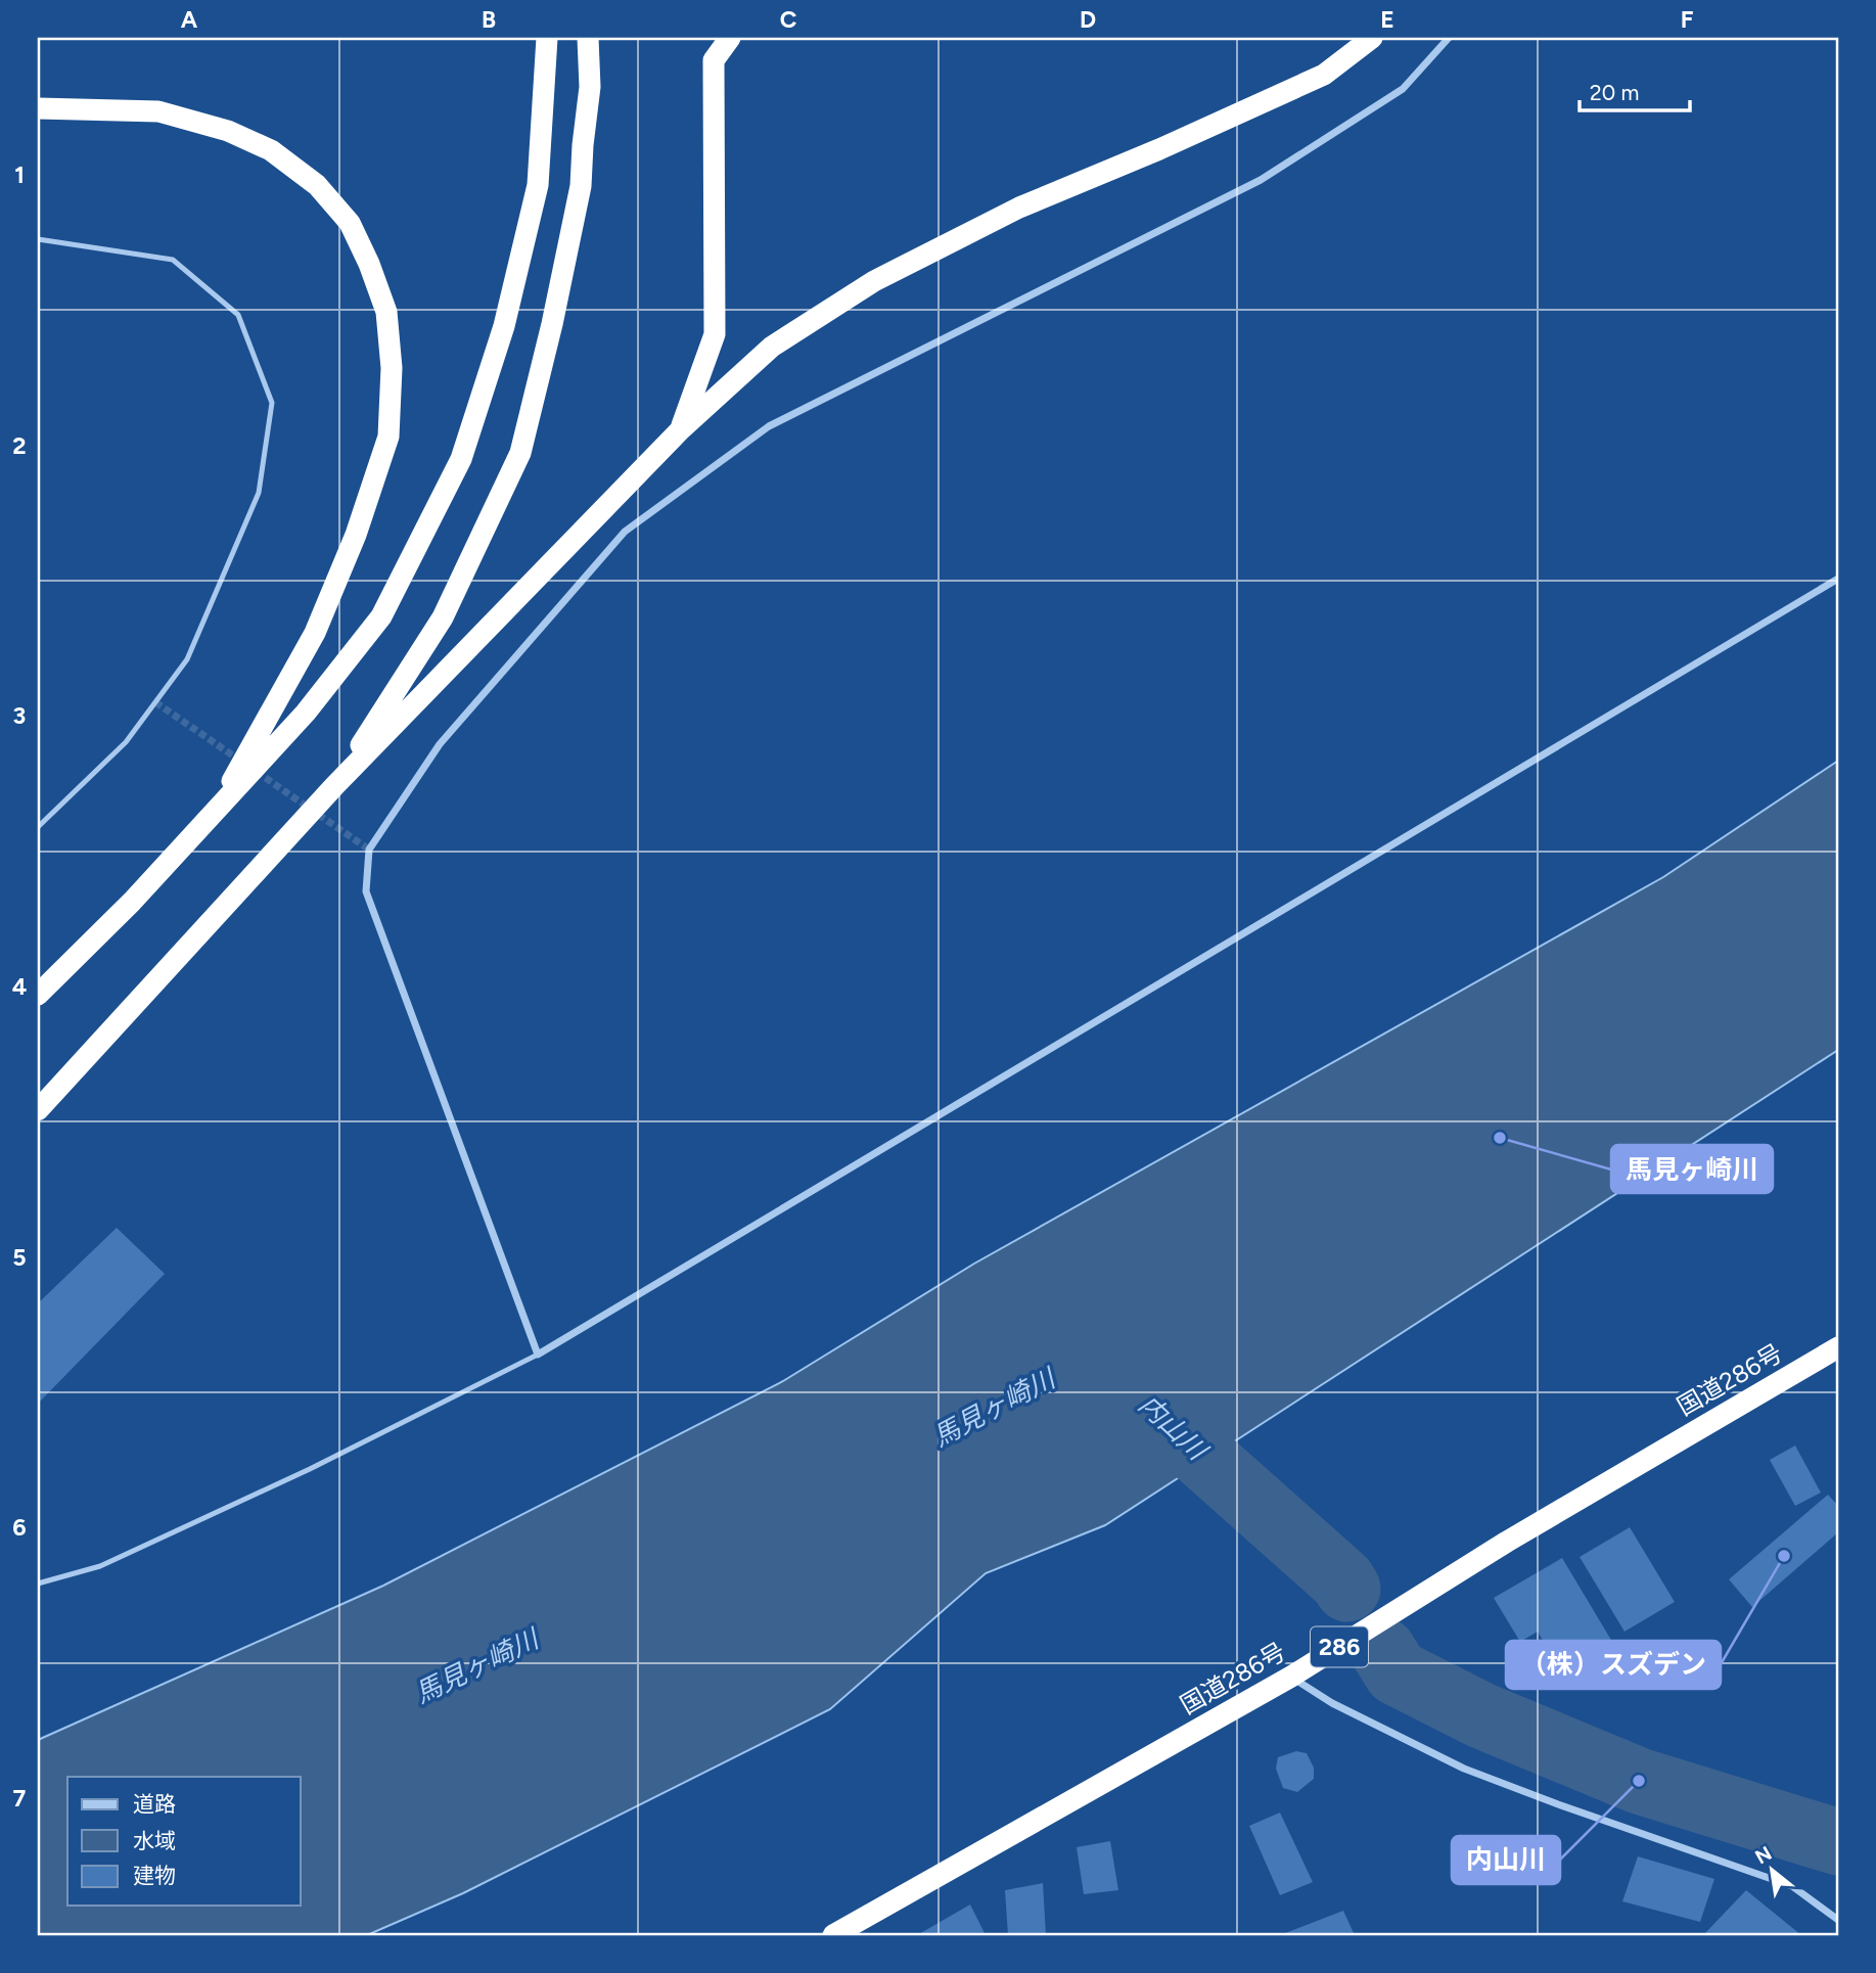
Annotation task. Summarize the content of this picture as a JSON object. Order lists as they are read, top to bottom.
{
  "streets": {
    "highway": ["国道286号", "286"]
  },
  "water": ["馬見ヶ崎川", "内山川"],
  "places": ["馬見ヶ崎川", "（株）スズデン", "内山川"],
  "legend": ["道路", "水域", "建物"],
  "scale_bar": "20 m",
  "north": "top left",
  "grid": {
    "columns": [
      "A",
      "B",
      "C",
      "D",
      "E",
      "F"
    ],
    "rows": [
      "1",
      "2",
      "3",
      "4",
      "5",
      "6",
      "7"
    ]
  }
}
